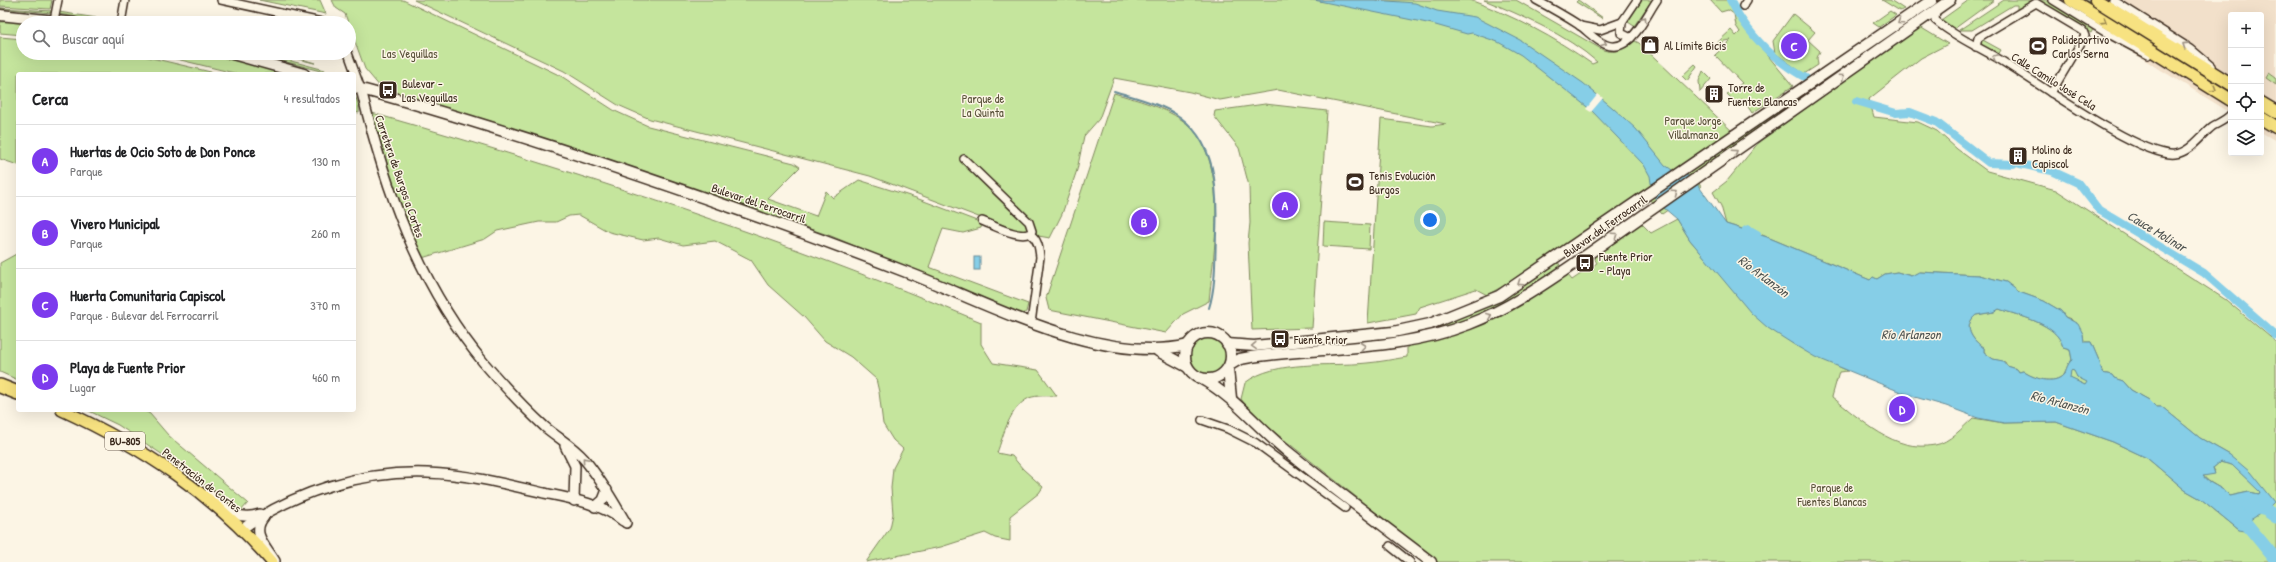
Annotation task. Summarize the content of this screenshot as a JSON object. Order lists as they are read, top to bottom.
{
  "streets": {
    "main road": ["Bulevar del Ferrocarril", "BU-805", "Penetración de Cortes"],
    "street": ["Calle Camilo José Cela", "Carretera de Burgos a Cortes"]
  },
  "crossings": [
    ["Calle Camilo José Cela", "Bulevar del Ferrocarril"],
    ["Carretera de Burgos a Cortes", "Bulevar del Ferrocarril"],
    ["Carretera de Burgos a Cortes", "Penetración de Cortes"]
  ],
  "water": ["Cauce Molinar", "Río Arlanzón", "Río Arlanzon"],
  "parks": [
    "Las Veguillas",
    "Parque de La Quinta",
    "Parque Jorge Villalmanzo",
    "Parque de Fuentes Blancas"
  ],
  "places": {
    "shop": ["Al Límite Bicis"],
    "sports": ["Polideportivo Carlos Serna", "Tenis Evolución Burgos"],
    "bus stop": ["Bulevar – Las Veguillas", "Fuente Prior – Playa", "Fuente Prior"],
    "building": ["Torre de Fuentes Blancas", "Molino de Capiscol"]
  },
  "page": {
    "map_buttons": ["+", "−"],
    "search": "Buscar aquí",
    "pins": [
      "C",
      "A",
      "B",
      "D"
    ],
    "heading": ["Cerca", "4 resultados"],
    "list": [
      {
        "mark": "A",
        "name": "Huertas de Ocio Soto de Don Ponce",
        "note": "Parque",
        "value": "130 m"
      },
      {
        "mark": "B",
        "name": "Vivero Municipal",
        "note": "Parque",
        "value": "260 m"
      },
      {
        "mark": "C",
        "name": "Huerta Comunitaria Capiscol",
        "note": "Parque · Bulevar del Ferrocarril",
        "value": "370 m"
      },
      {
        "mark": "D",
        "name": "Playa de Fuente Prior",
        "note": "Lugar",
        "value": "460 m"
      }
    ]
  }
}
